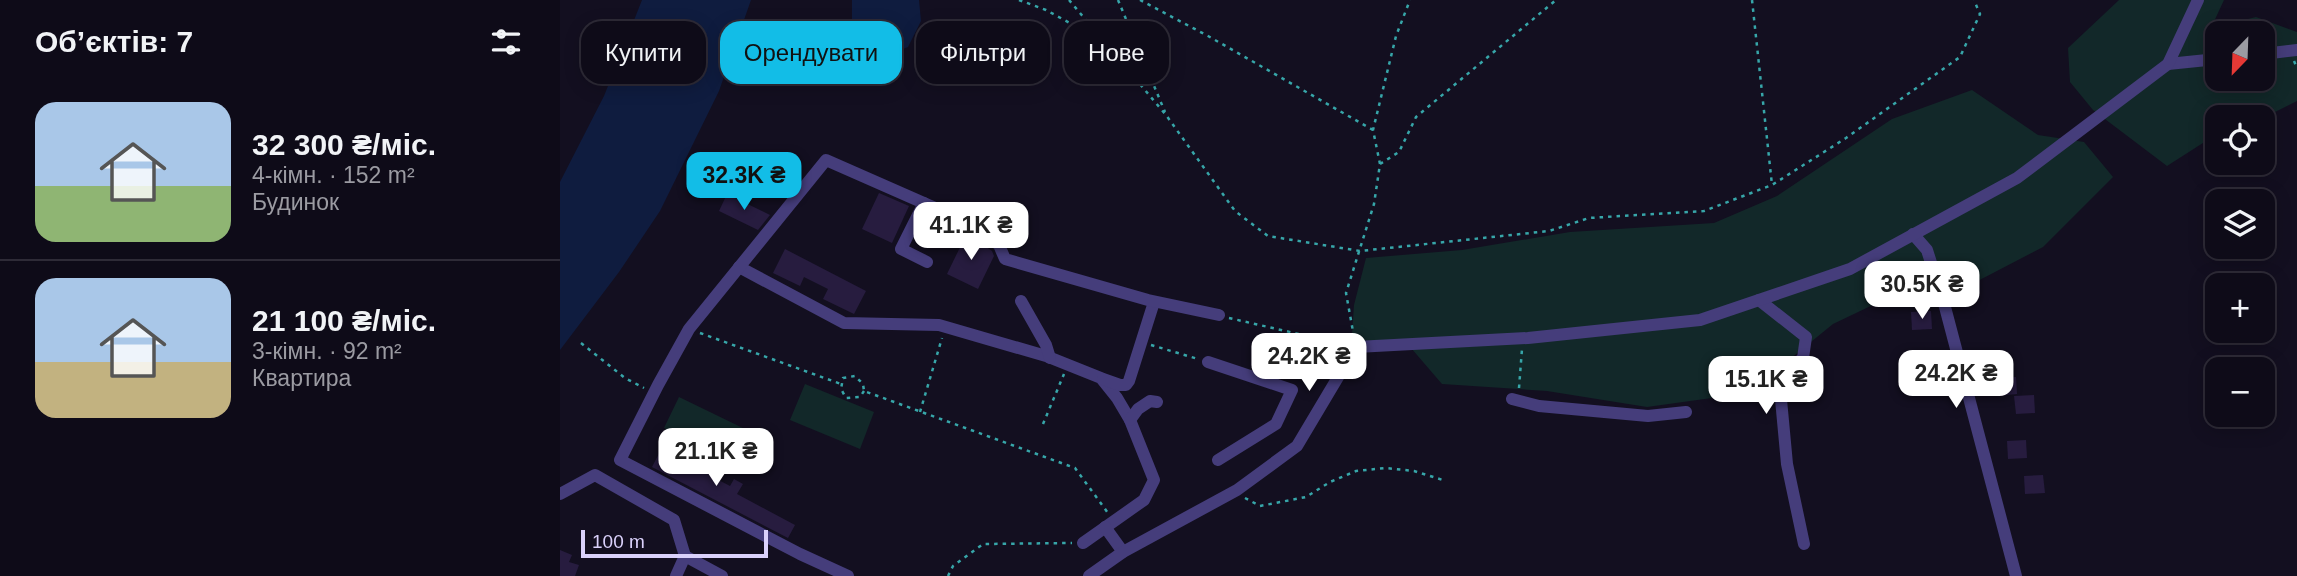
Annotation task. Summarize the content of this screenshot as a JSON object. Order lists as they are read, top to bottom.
{
  "scale_bar": "100 m",
  "north": "bottom left",
  "page": {
    "heading": "Об’єктів: 7",
    "map_buttons": ["+", "−"],
    "chip": [
      "Купити",
      "Орендувати",
      "Фільтри",
      "Нове"
    ],
    "list": [
      {
        "name": "32 300 ₴/міс.",
        "note": "4-кімн. · 152 m² · Будинок"
      },
      {
        "name": "21 100 ₴/міс.",
        "note": "3-кімн. · 92 m² · Квартира"
      }
    ],
    "price": [
      "32.3K ₴",
      "41.1K ₴",
      "30.5K ₴",
      "24.2K ₴",
      "24.2K ₴",
      "15.1K ₴",
      "21.1K ₴"
    ],
    "scale": "100 m"
  }
}
